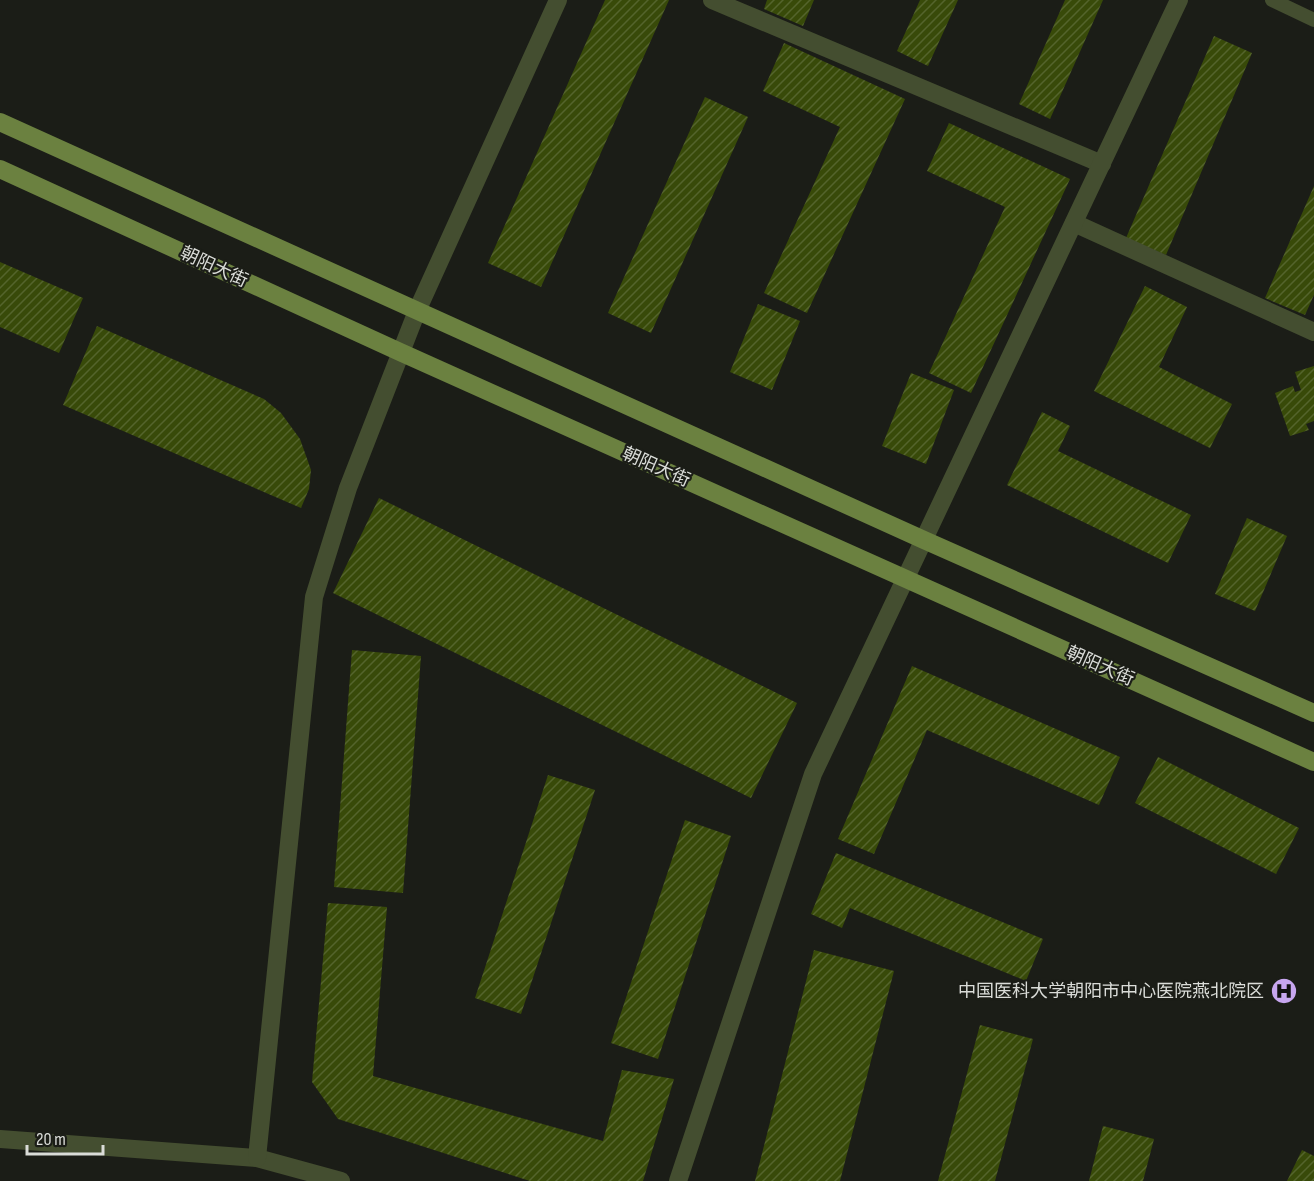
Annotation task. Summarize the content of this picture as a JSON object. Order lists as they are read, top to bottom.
{
  "streets": {
    "main road": ["朝阳大街"]
  },
  "places": {
    "hospital": ["中国医科大学朝阳市中心医院燕北院区"]
  },
  "scale_bar": "20 m"
}
